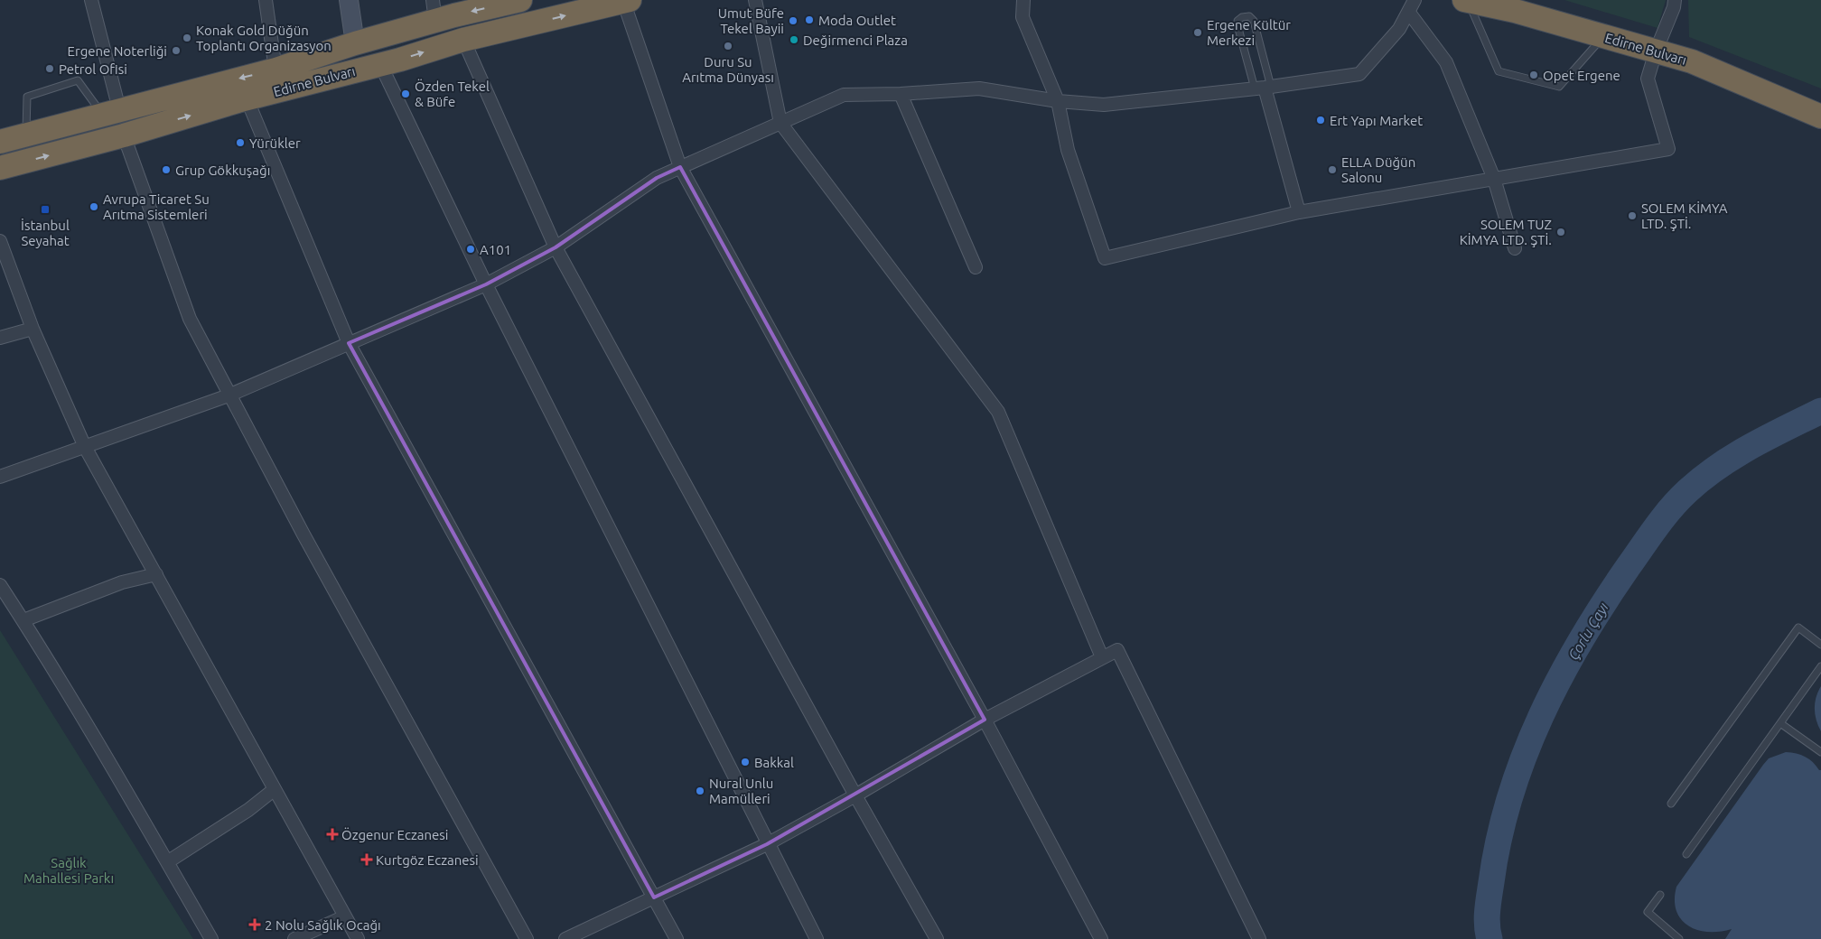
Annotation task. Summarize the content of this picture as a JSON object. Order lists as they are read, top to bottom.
{
  "streets": {
    "highway": ["Edirne Bulvarı"]
  },
  "water": ["Çorlu Çayı"],
  "parks": ["Sağlık Mahallesi Parkı"],
  "places": {
    "other": [
      "Moda Outlet",
      "Umut Büfe Tekel Bayii",
      "Ergene Kültür Merkezi",
      "Konak Gold Düğün Toplantı Organizasyon",
      "Değirmenci Plaza",
      "Duru Su Arıtma Dünyası",
      "Ergene Noterliği",
      "Petrol Ofisi",
      "Opet Ergene",
      "Özden Tekel & Büfe",
      "Ert Yapı Market",
      "Yürükler",
      "Grup Gökkuşağı",
      "ELLA Düğün Salonu",
      "Avrupa Ticaret Su Arıtma Sistemleri",
      "SOLEM KİMYA LTD. ŞTİ.",
      "SOLEM TUZ KİMYA LTD. ŞTİ.",
      "A101",
      "Bakkal",
      "Nural Unlu Mamülleri"
    ],
    "transit": ["İstanbul Seyahat"],
    "health": ["Özgenur Eczanesi", "Kurtgöz Eczanesi", "2 Nolu Sağlık Ocağı"]
  }
}
